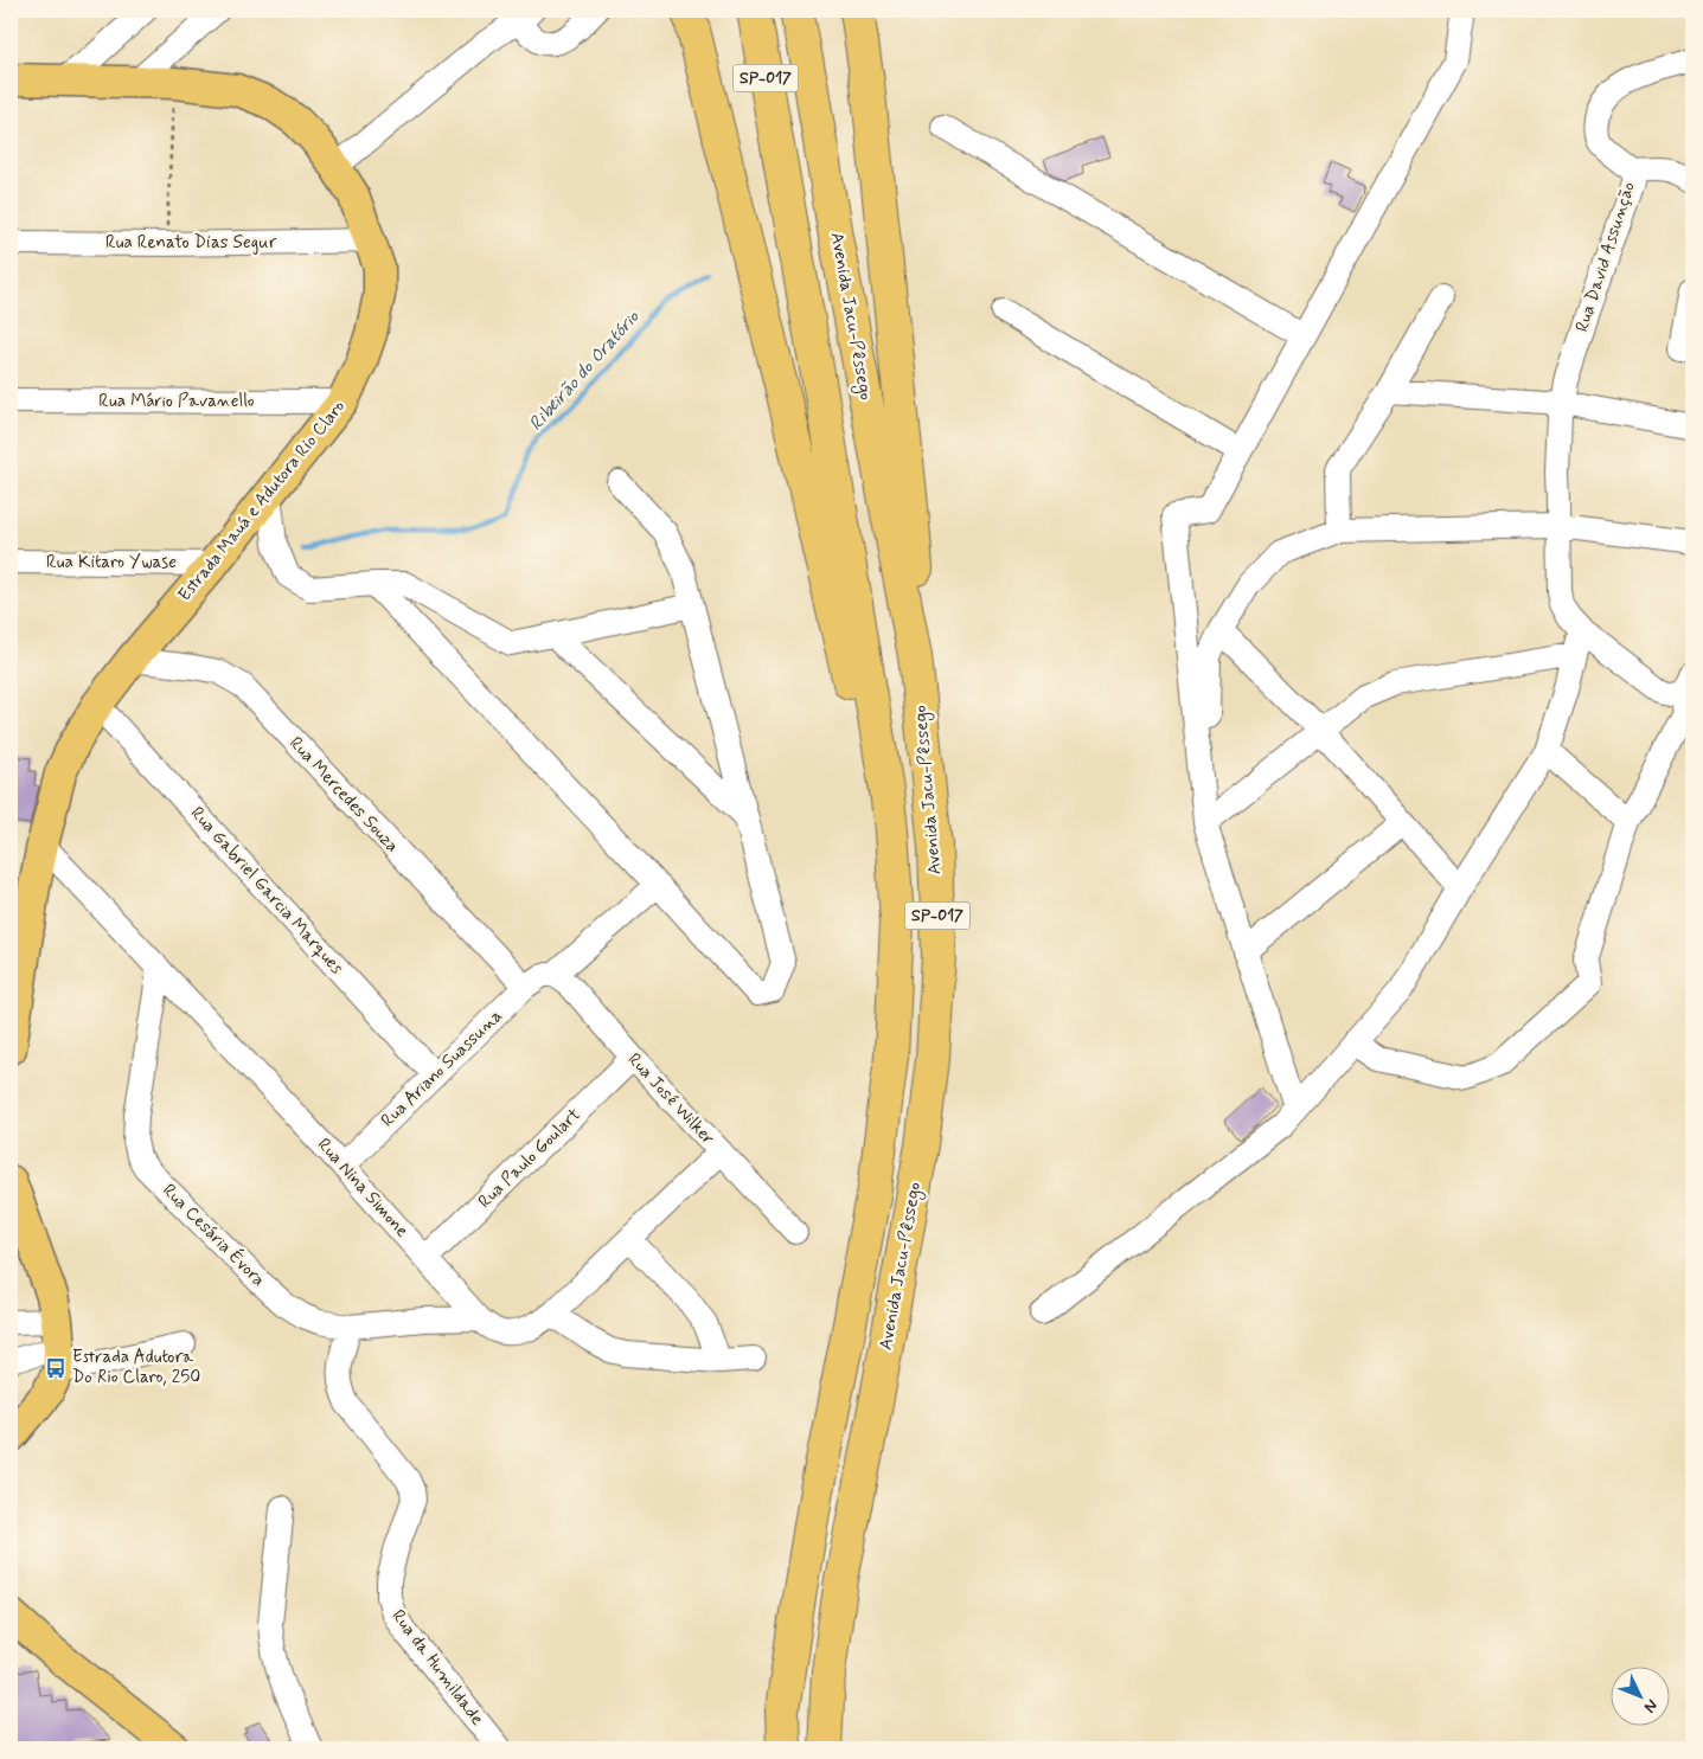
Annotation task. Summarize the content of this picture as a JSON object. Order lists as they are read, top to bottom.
{
  "streets": {
    "highway": ["SP-017", "Avenida Jacu-Pêssego"],
    "main road": ["Estrada Mauá e Adutora Rio Claro"],
    "street": [
      "Rua Renato Dias Segur",
      "Rua David Assunção",
      "Rua Mário Pavanello",
      "Rua Kitaro Ywase",
      "Rua Mercedes Souza",
      "Rua Gabriel Garcia Marques",
      "Rua Ariano Suassuna",
      "Rua José Wilker",
      "Rua Paulo Goulart",
      "Rua Nina Simone",
      "Rua Cesária Évora",
      "Rua da Humildade"
    ]
  },
  "crossings": [
    ["Rua Renato Dias Segur", "Estrada Mauá e Adutora Rio Claro"],
    ["Rua Mário Pavanello", "Estrada Mauá e Adutora Rio Claro"],
    ["Estrada Mauá e Adutora Rio Claro", "Rua Kitaro Ywase"],
    ["Estrada Mauá e Adutora Rio Claro", "Rua Mercedes Souza"],
    ["Estrada Mauá e Adutora Rio Claro", "Rua Gabriel Garcia Marques"],
    ["Estrada Mauá e Adutora Rio Claro", "Rua Nina Simone"],
    ["Rua Mercedes Souza", "Rua Ariano Suassuna"],
    ["Rua Mercedes Souza", "Rua José Wilker"],
    ["Rua Gabriel Garcia Marques", "Rua Ariano Suassuna"],
    ["Rua Ariano Suassuna", "Rua José Wilker"],
    ["Rua Ariano Suassuna", "Rua Nina Simone"],
    ["Rua José Wilker", "Rua Paulo Goulart"],
    ["Rua José Wilker", "Rua Nina Simone"],
    ["Rua Paulo Goulart", "Rua Nina Simone"],
    ["Rua Nina Simone", "Rua Cesária Évora"],
    ["Rua Cesária Évora", "Rua da Humildade"]
  ],
  "water": ["Ribeirão do Oratório"],
  "places": {
    "bus stop": ["Estrada Adutora Do Rio Claro, 250"]
  },
  "north": "bottom right"
}
